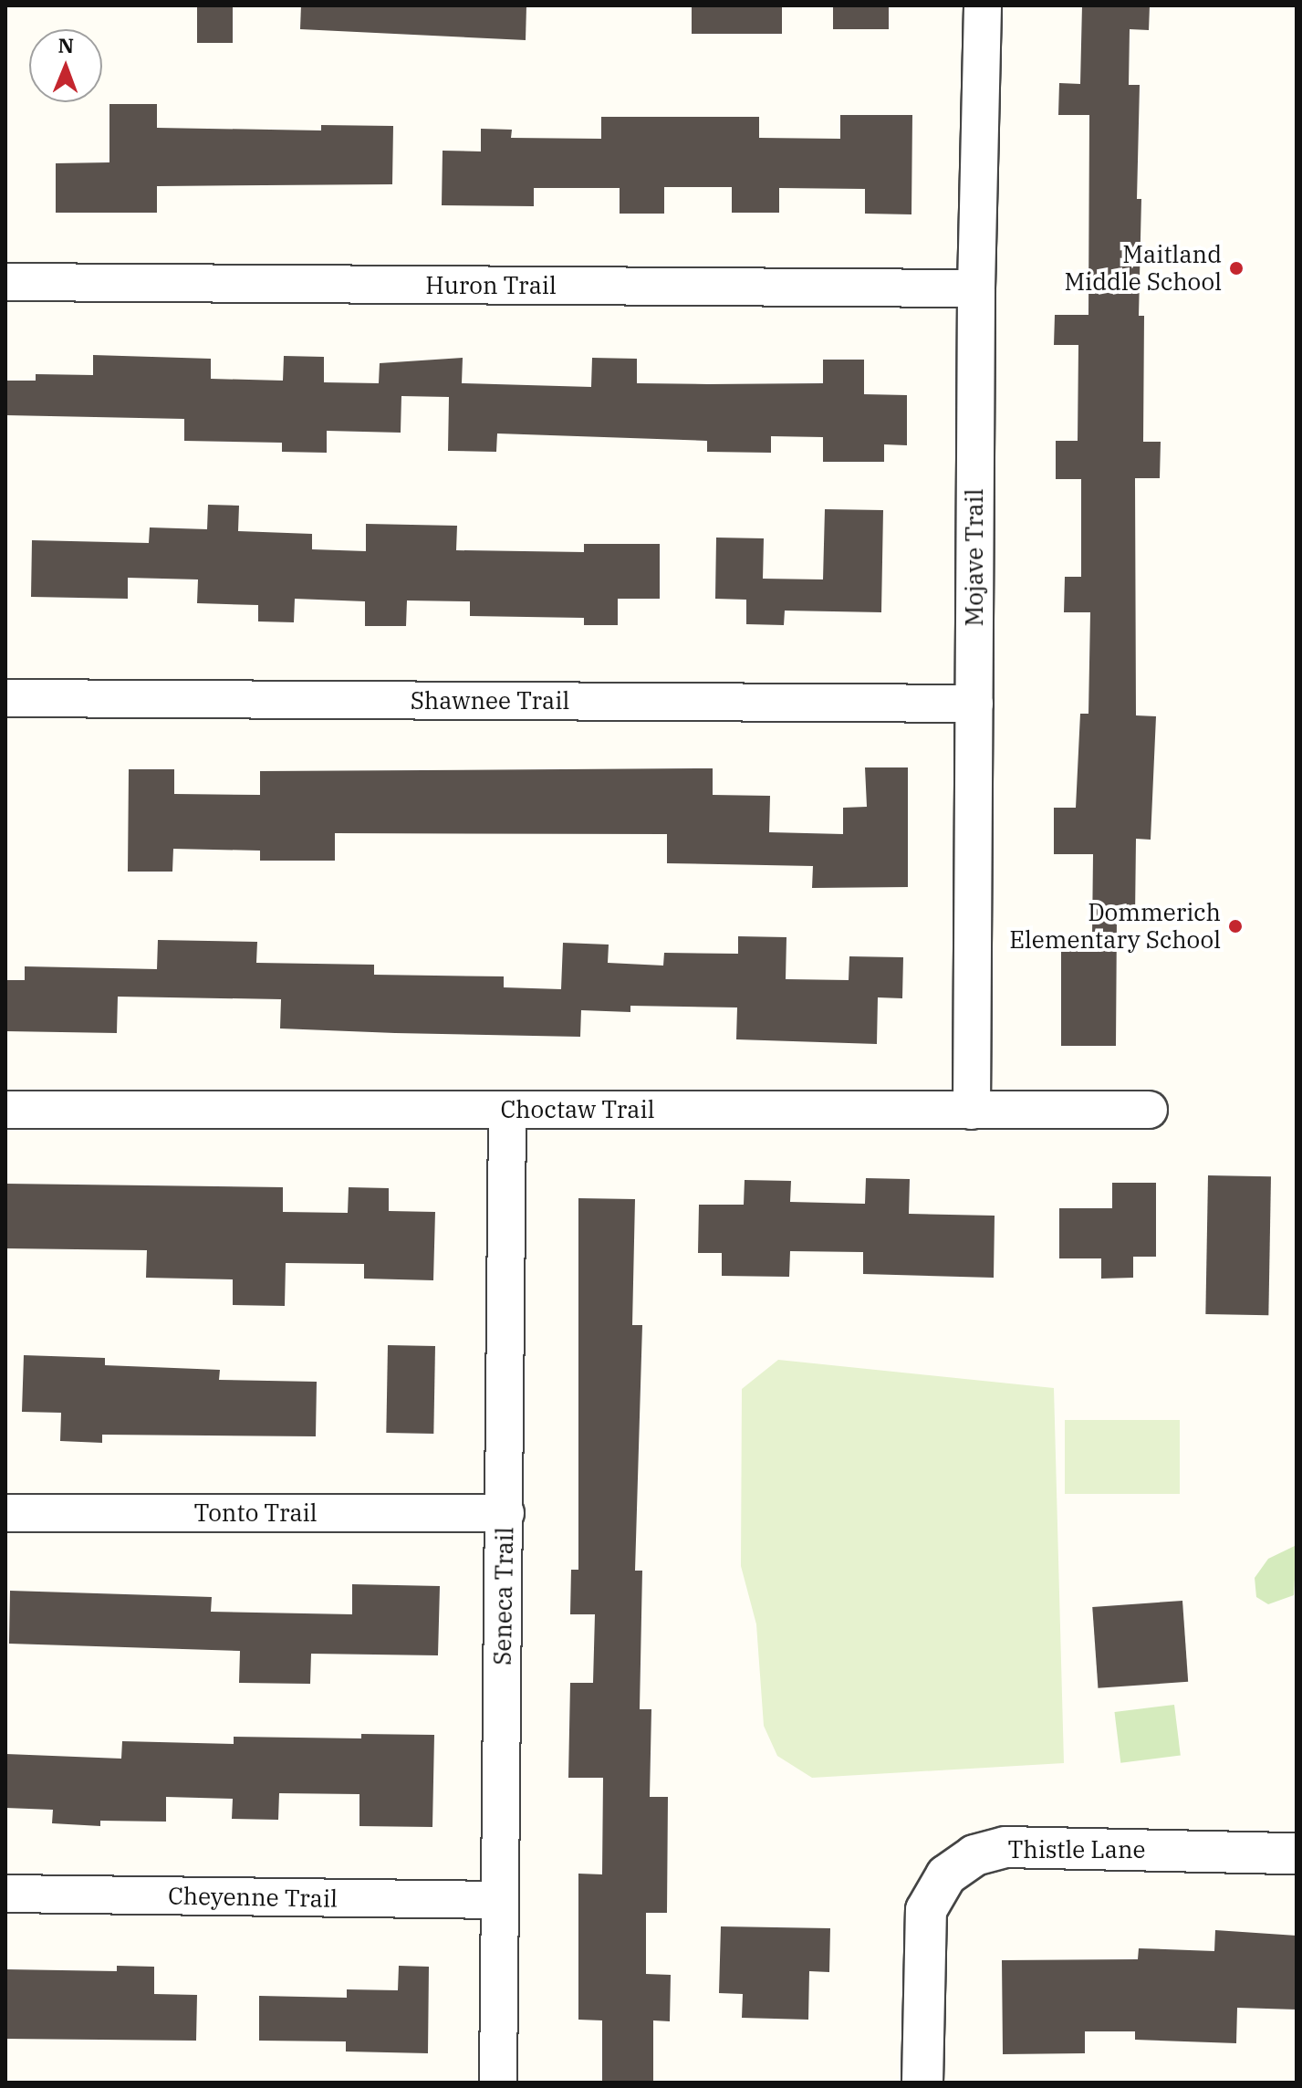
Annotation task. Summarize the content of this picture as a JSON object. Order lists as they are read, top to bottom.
{
  "streets": {
    "street": [
      "Huron Trail",
      "Mojave Trail",
      "Shawnee Trail",
      "Choctaw Trail",
      "Tonto Trail",
      "Seneca Trail",
      "Thistle Lane",
      "Cheyenne Trail"
    ]
  },
  "crossings": [
    ["Huron Trail", "Mojave Trail"],
    ["Mojave Trail", "Shawnee Trail"],
    ["Mojave Trail", "Choctaw Trail"],
    ["Choctaw Trail", "Seneca Trail"],
    ["Tonto Trail", "Seneca Trail"],
    ["Seneca Trail", "Cheyenne Trail"]
  ],
  "places": ["Maitland Middle School", "Dommerich Elementary School"],
  "north": "top"
}
